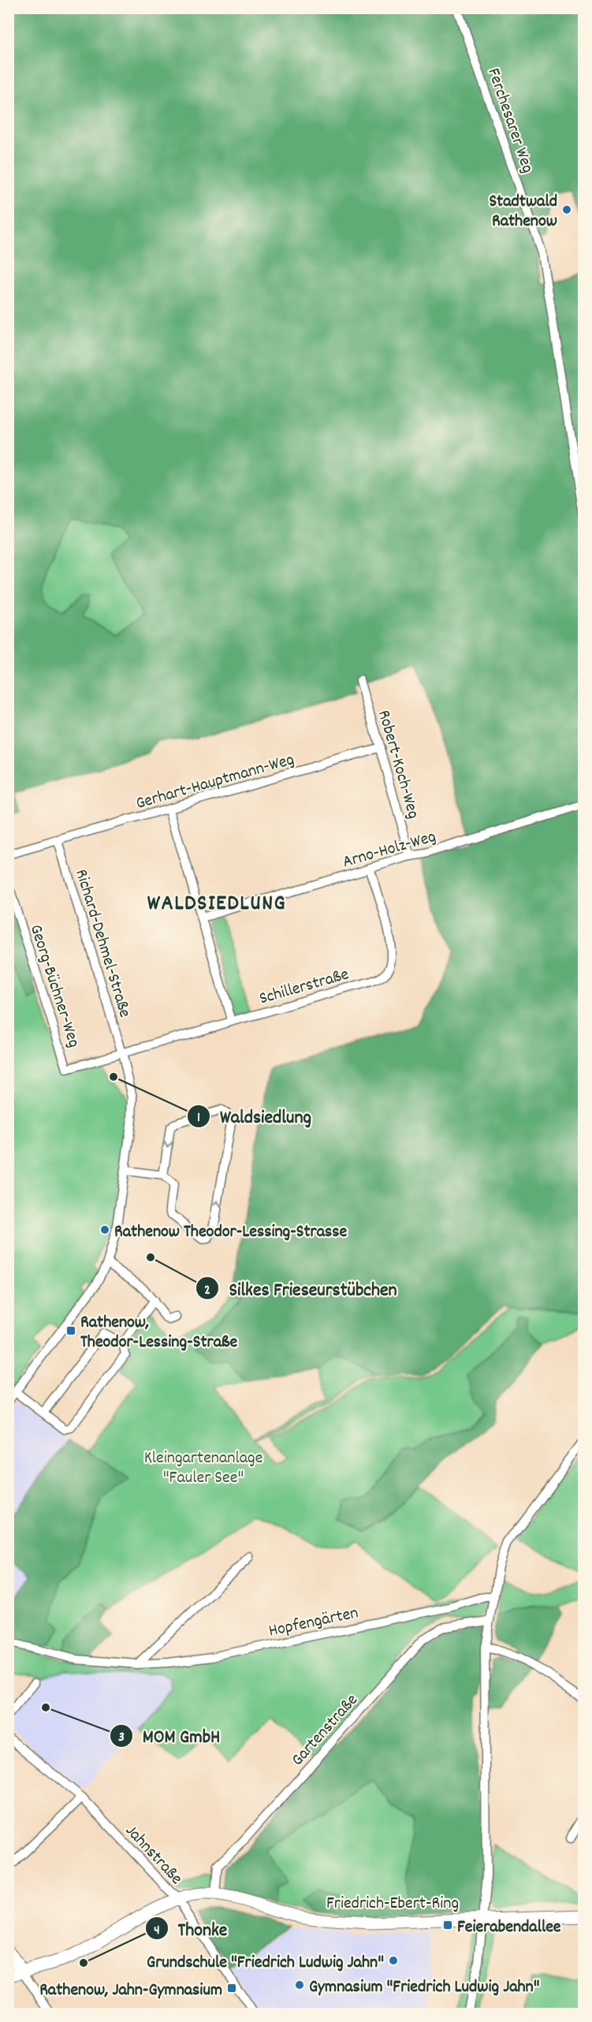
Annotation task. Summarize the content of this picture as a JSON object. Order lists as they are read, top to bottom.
{
  "streets": {
    "main road": ["Friedrich-Ebert-Ring"],
    "street": [
      "Ferchesarer Weg",
      "Robert-Koch-Weg",
      "Gerhart-Hauptmann-Weg",
      "Arno-Holz-Weg",
      "Richard-Dehmel-Straße",
      "Schillerstraße",
      "Georg-Büchner-Weg",
      "Hopfengärten",
      "Gartenstraße",
      "Jahnstraße"
    ]
  },
  "crossings": [
    ["Robert-Koch-Weg", "Gerhart-Hauptmann-Weg"],
    ["Robert-Koch-Weg", "Arno-Holz-Weg"],
    ["Gerhart-Hauptmann-Weg", "Richard-Dehmel-Straße"],
    ["Arno-Holz-Weg", "Schillerstraße"],
    ["Richard-Dehmel-Straße", "Schillerstraße"],
    ["Richard-Dehmel-Straße", "Georg-Büchner-Weg"],
    ["Schillerstraße", "Georg-Büchner-Weg"],
    ["Gartenstraße", "Friedrich-Ebert-Ring"],
    ["Jahnstraße", "Friedrich-Ebert-Ring"]
  ],
  "districts": ["WALDSIEDLUNG"],
  "parks": ["Kleingartenanlage \"Fauler See\""],
  "places": {
    "other": [
      "Stadtwald Rathenow",
      "Waldsiedlung",
      "Rathenow Theodor-Lessing-Strasse",
      "Silkes Frieseurstübchen",
      "MOM GmbH",
      "Grundschule \"Friedrich Ludwig Jahn\"",
      "Thonke",
      "Gymnasium \"Friedrich Ludwig Jahn\""
    ],
    "transit": ["Rathenow, Theodor-Lessing-Straße", "Feierabendallee", "Rathenow, Jahn-Gymnasium"]
  }
}
